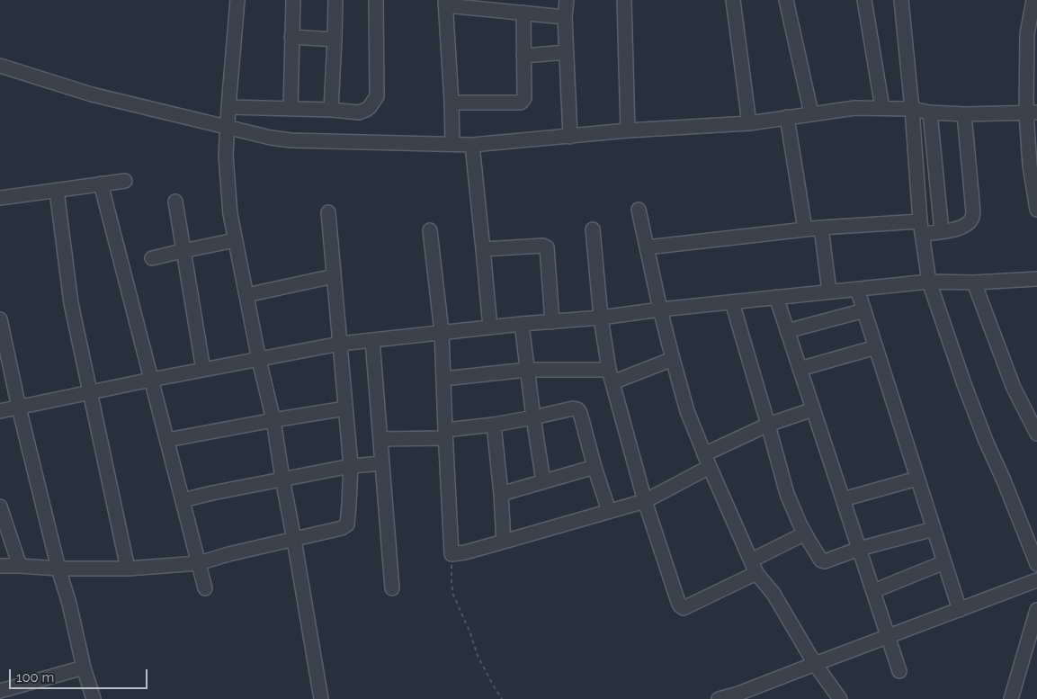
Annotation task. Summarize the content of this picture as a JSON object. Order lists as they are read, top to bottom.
{
  "scale_bar": "100 m"
}
